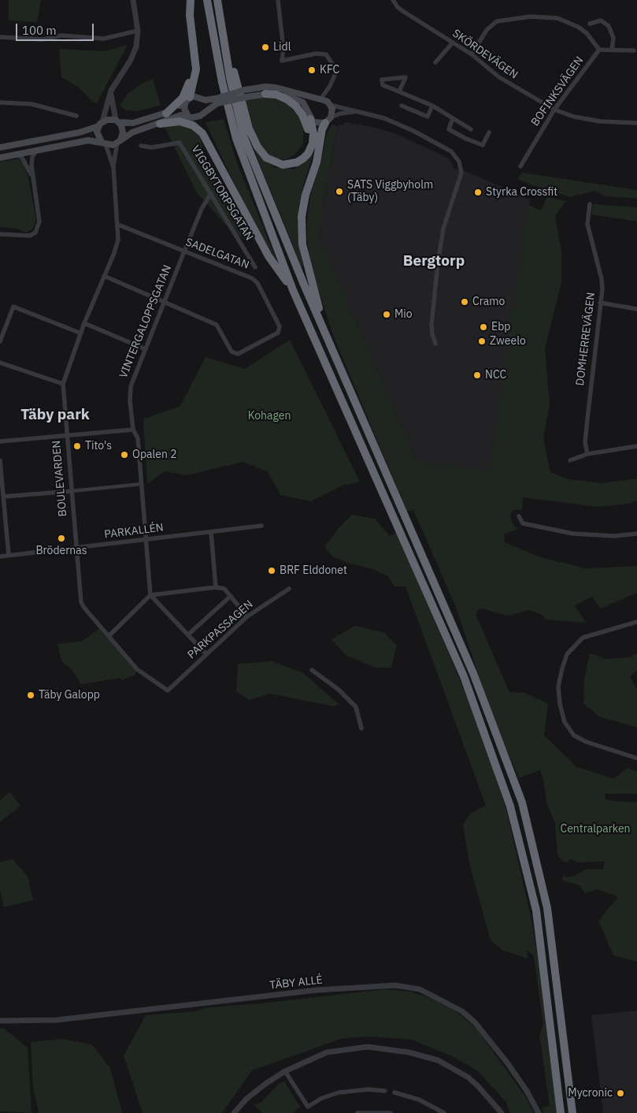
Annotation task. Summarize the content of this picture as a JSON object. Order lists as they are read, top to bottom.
{
  "streets": {
    "street": [
      "SKÖRDEVÄGEN",
      "BOFINKSVÄGEN",
      "VIGGBYTORPSGATAN",
      "SADELGATAN",
      "VINTERGALOPPSGATAN",
      "DOMHERREVÄGEN",
      "BOULEVARDEN",
      "PARKALLÉN",
      "PARKPASSAGEN",
      "TÄBY ALLÉ"
    ]
  },
  "crossings": [
    ["SKÖRDEVÄGEN", "BOFINKSVÄGEN"],
    ["VIGGBYTORPSGATAN", "VINTERGALOPPSGATAN"],
    ["SADELGATAN", "VINTERGALOPPSGATAN"],
    ["SADELGATAN", "BOULEVARDEN"],
    ["VINTERGALOPPSGATAN", "PARKALLÉN"],
    ["BOULEVARDEN", "PARKALLÉN"],
    ["BOULEVARDEN", "PARKPASSAGEN"]
  ],
  "districts": ["Bergtorp", "Täby park"],
  "parks": ["Kohagen", "Centralparken"],
  "places": [
    "Lidl",
    "KFC",
    "SATS Viggbyholm (Täby)",
    "Styrka Crossfit",
    "Cramo",
    "Mio",
    "Ebp",
    "Zweelo",
    "NCC",
    "Tito's",
    "Opalen 2",
    "Brödernas",
    "BRF Elddonet",
    "Täby Galopp",
    "Mycronic"
  ],
  "scale_bar": "100 m"
}
